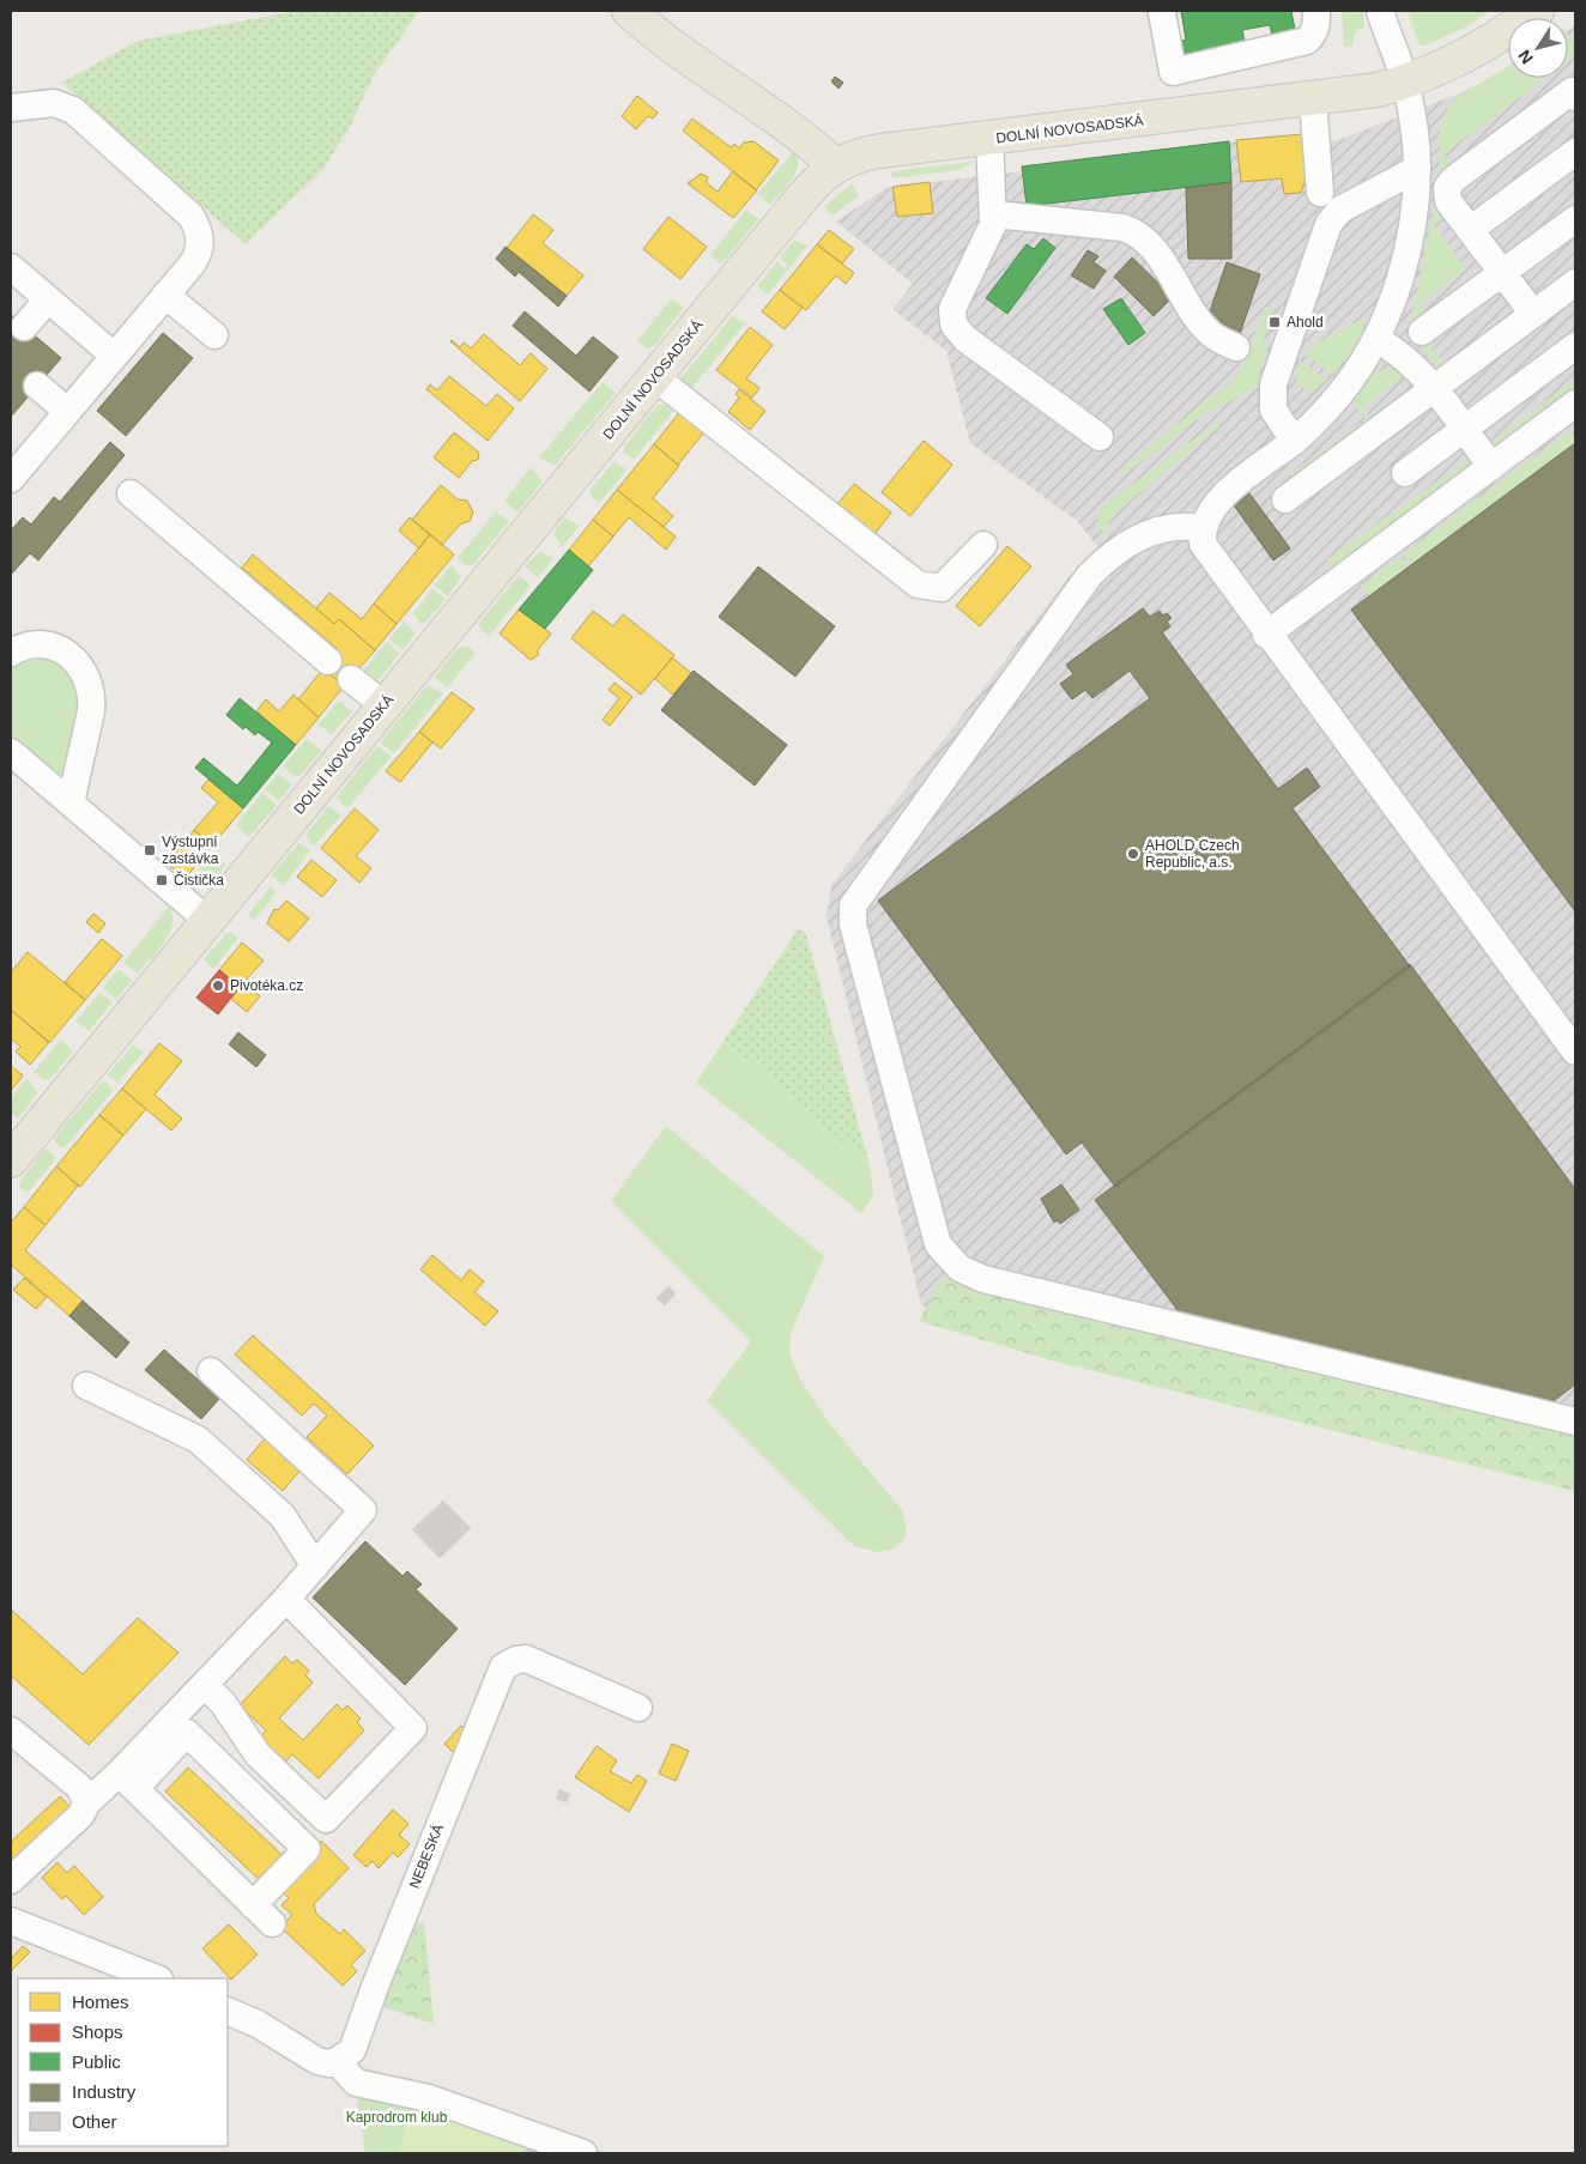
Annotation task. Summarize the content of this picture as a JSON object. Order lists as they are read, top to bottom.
{
  "streets": {
    "main road": ["DOLNÍ NOVOSADSKÁ"],
    "street": ["NEBESKÁ"]
  },
  "parks": ["Kaprodrom klub"],
  "places": {
    "transit": ["Ahold", "Výstupní zastávka", "Čistička"],
    "other": ["AHOLD Czech Republic, a.s.", "Pivotéka.cz"]
  },
  "legend": [
    "Homes",
    "Shops",
    "Public",
    "Industry",
    "Other"
  ],
  "north": "bottom left"
}
